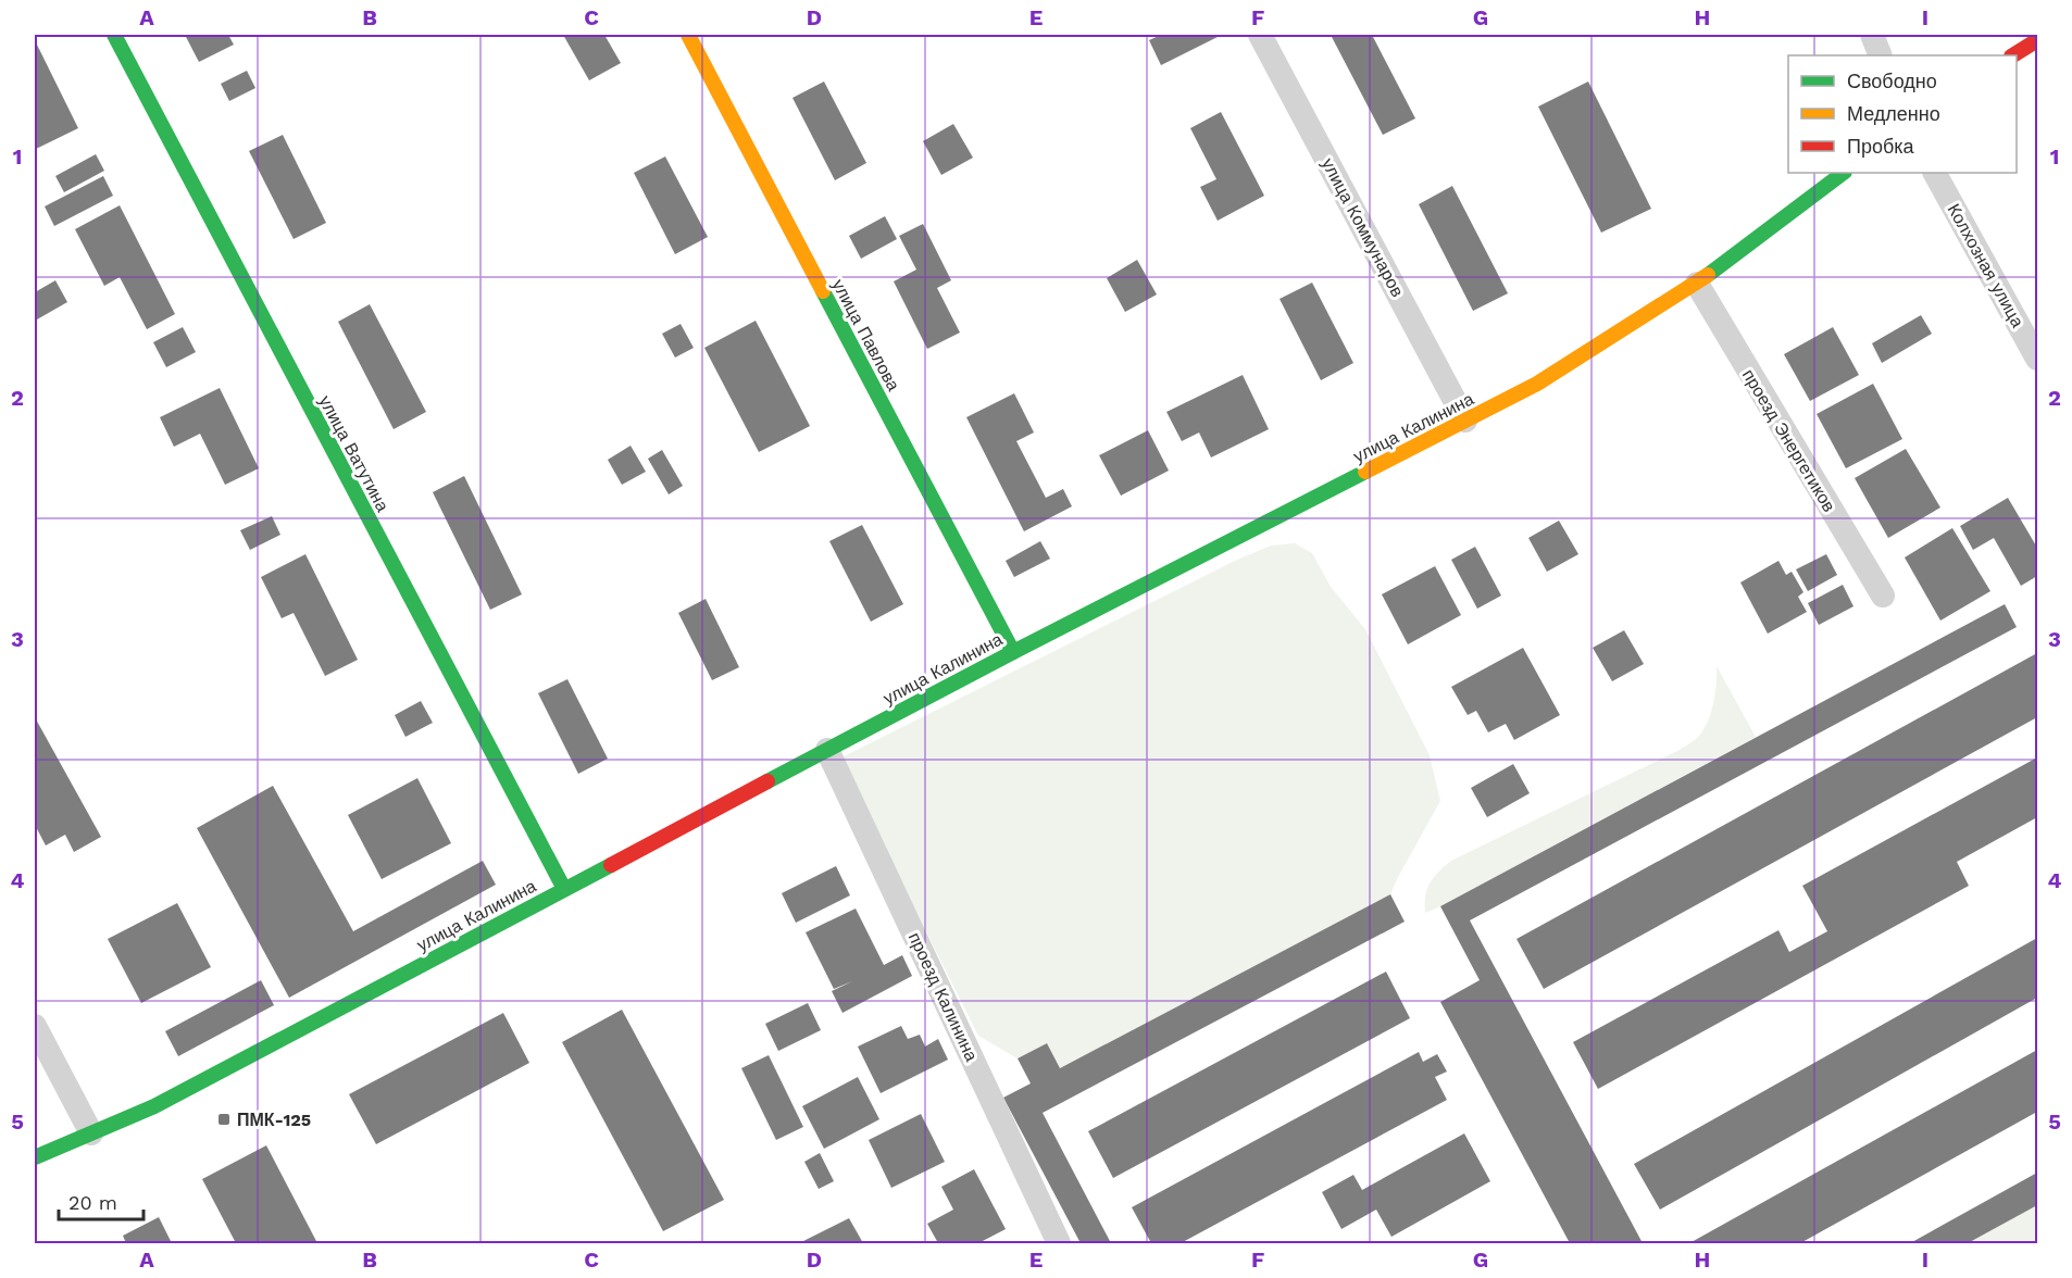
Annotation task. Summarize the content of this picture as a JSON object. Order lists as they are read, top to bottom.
{
  "streets": {
    "street": [
      "улица Коммунаров",
      "Колхозная улица",
      "улица Павлова",
      "улица Калинина",
      "проезд Энергетиков",
      "улица Ватутина",
      "проезд Калинина"
    ]
  },
  "crossings": [
    ["улица Коммунаров", "улица Калинина"],
    ["улица Павлова", "улица Калинина"],
    ["улица Калинина", "проезд Энергетиков"],
    ["улица Калинина", "улица Ватутина"],
    ["улица Калинина", "проезд Калинина"]
  ],
  "places": {
    "transit": ["ПМК-125"]
  },
  "legend": ["Свободно", "Медленно", "Пробка"],
  "scale_bar": "20 m",
  "grid": {
    "columns": [
      "A",
      "B",
      "C",
      "D",
      "E",
      "F",
      "G",
      "H",
      "I"
    ],
    "rows": [
      "1",
      "2",
      "3",
      "4",
      "5"
    ]
  }
}
